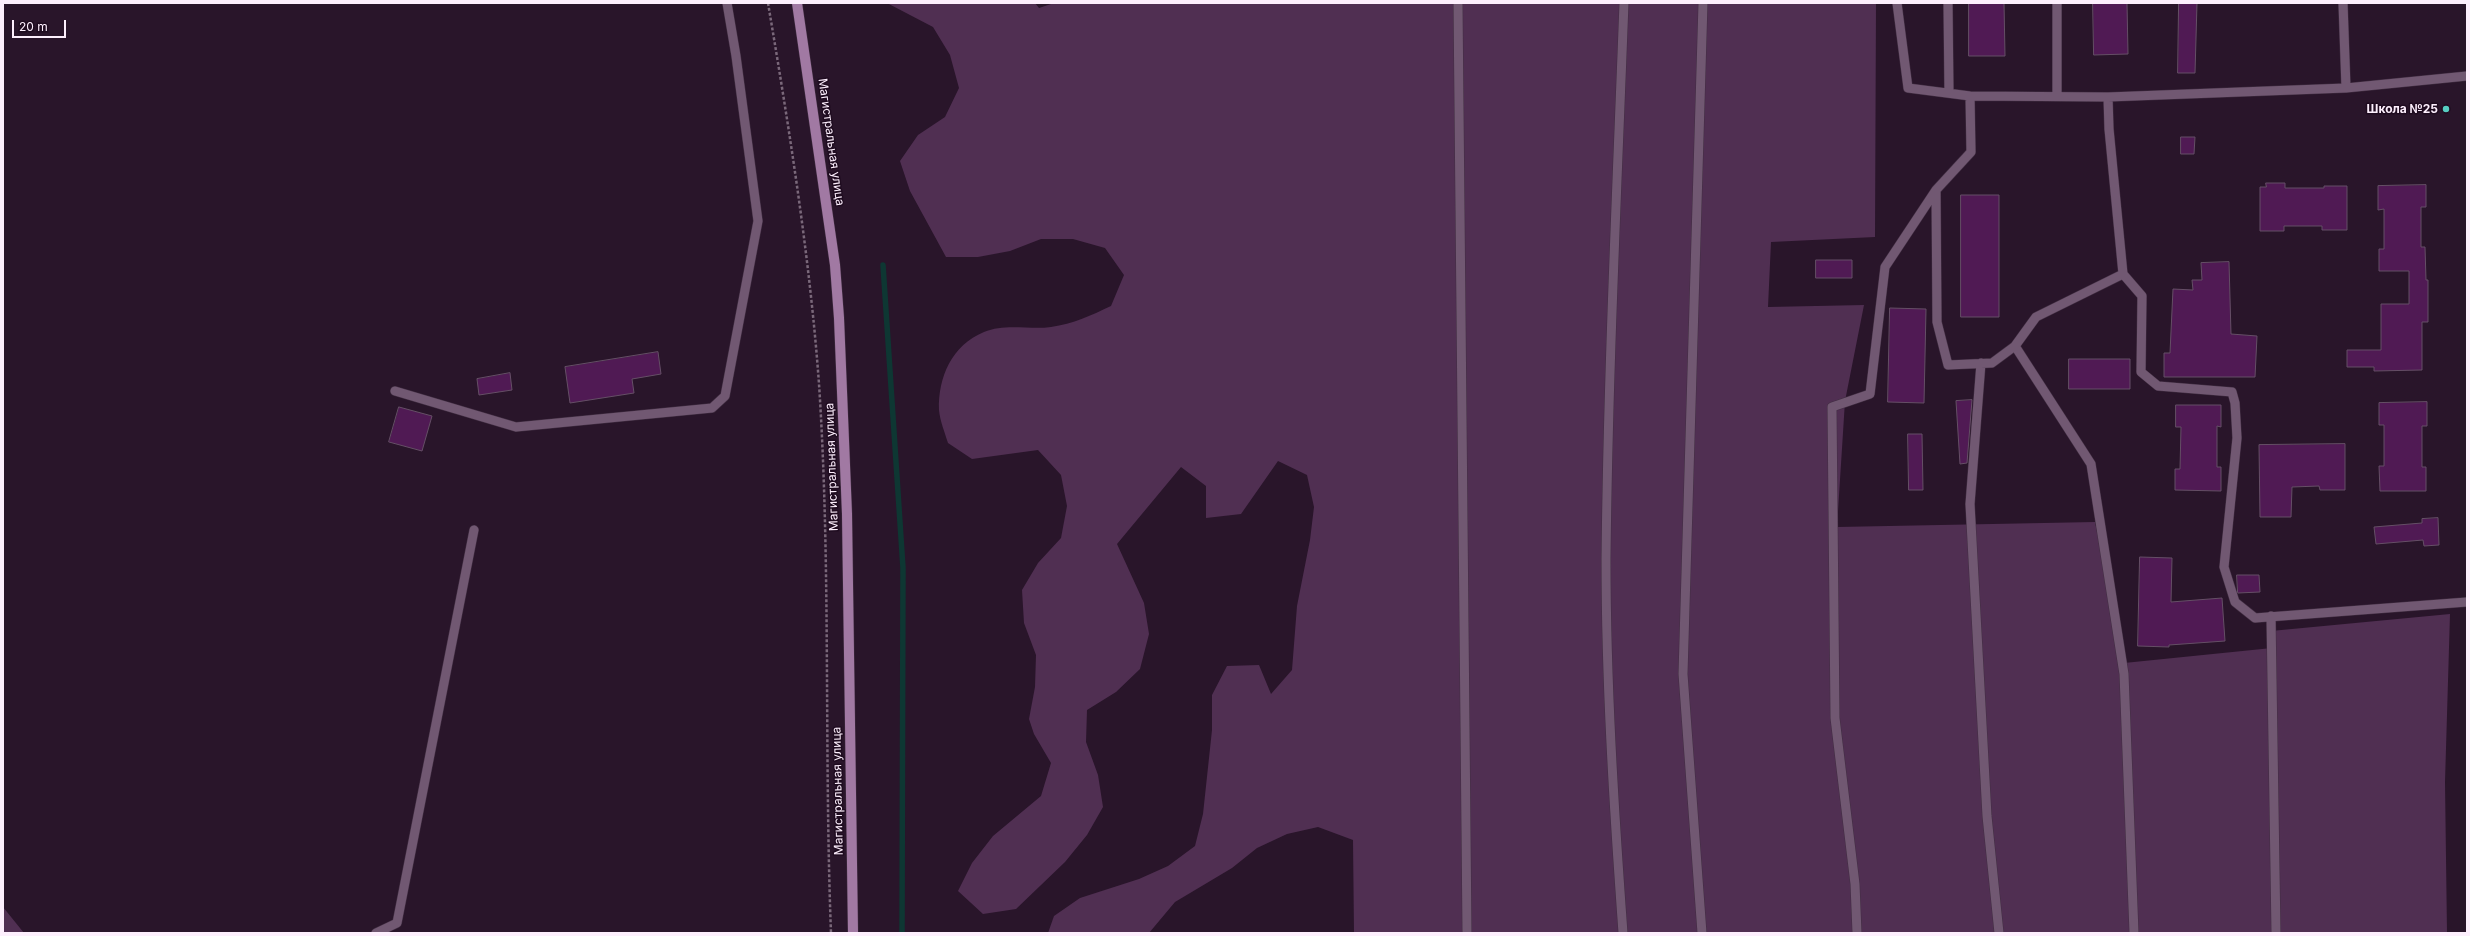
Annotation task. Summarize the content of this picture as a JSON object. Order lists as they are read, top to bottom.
{
  "streets": {
    "main road": ["Магистральная улица"]
  },
  "places": ["Школа №25"],
  "scale_bar": "20 m"
}
